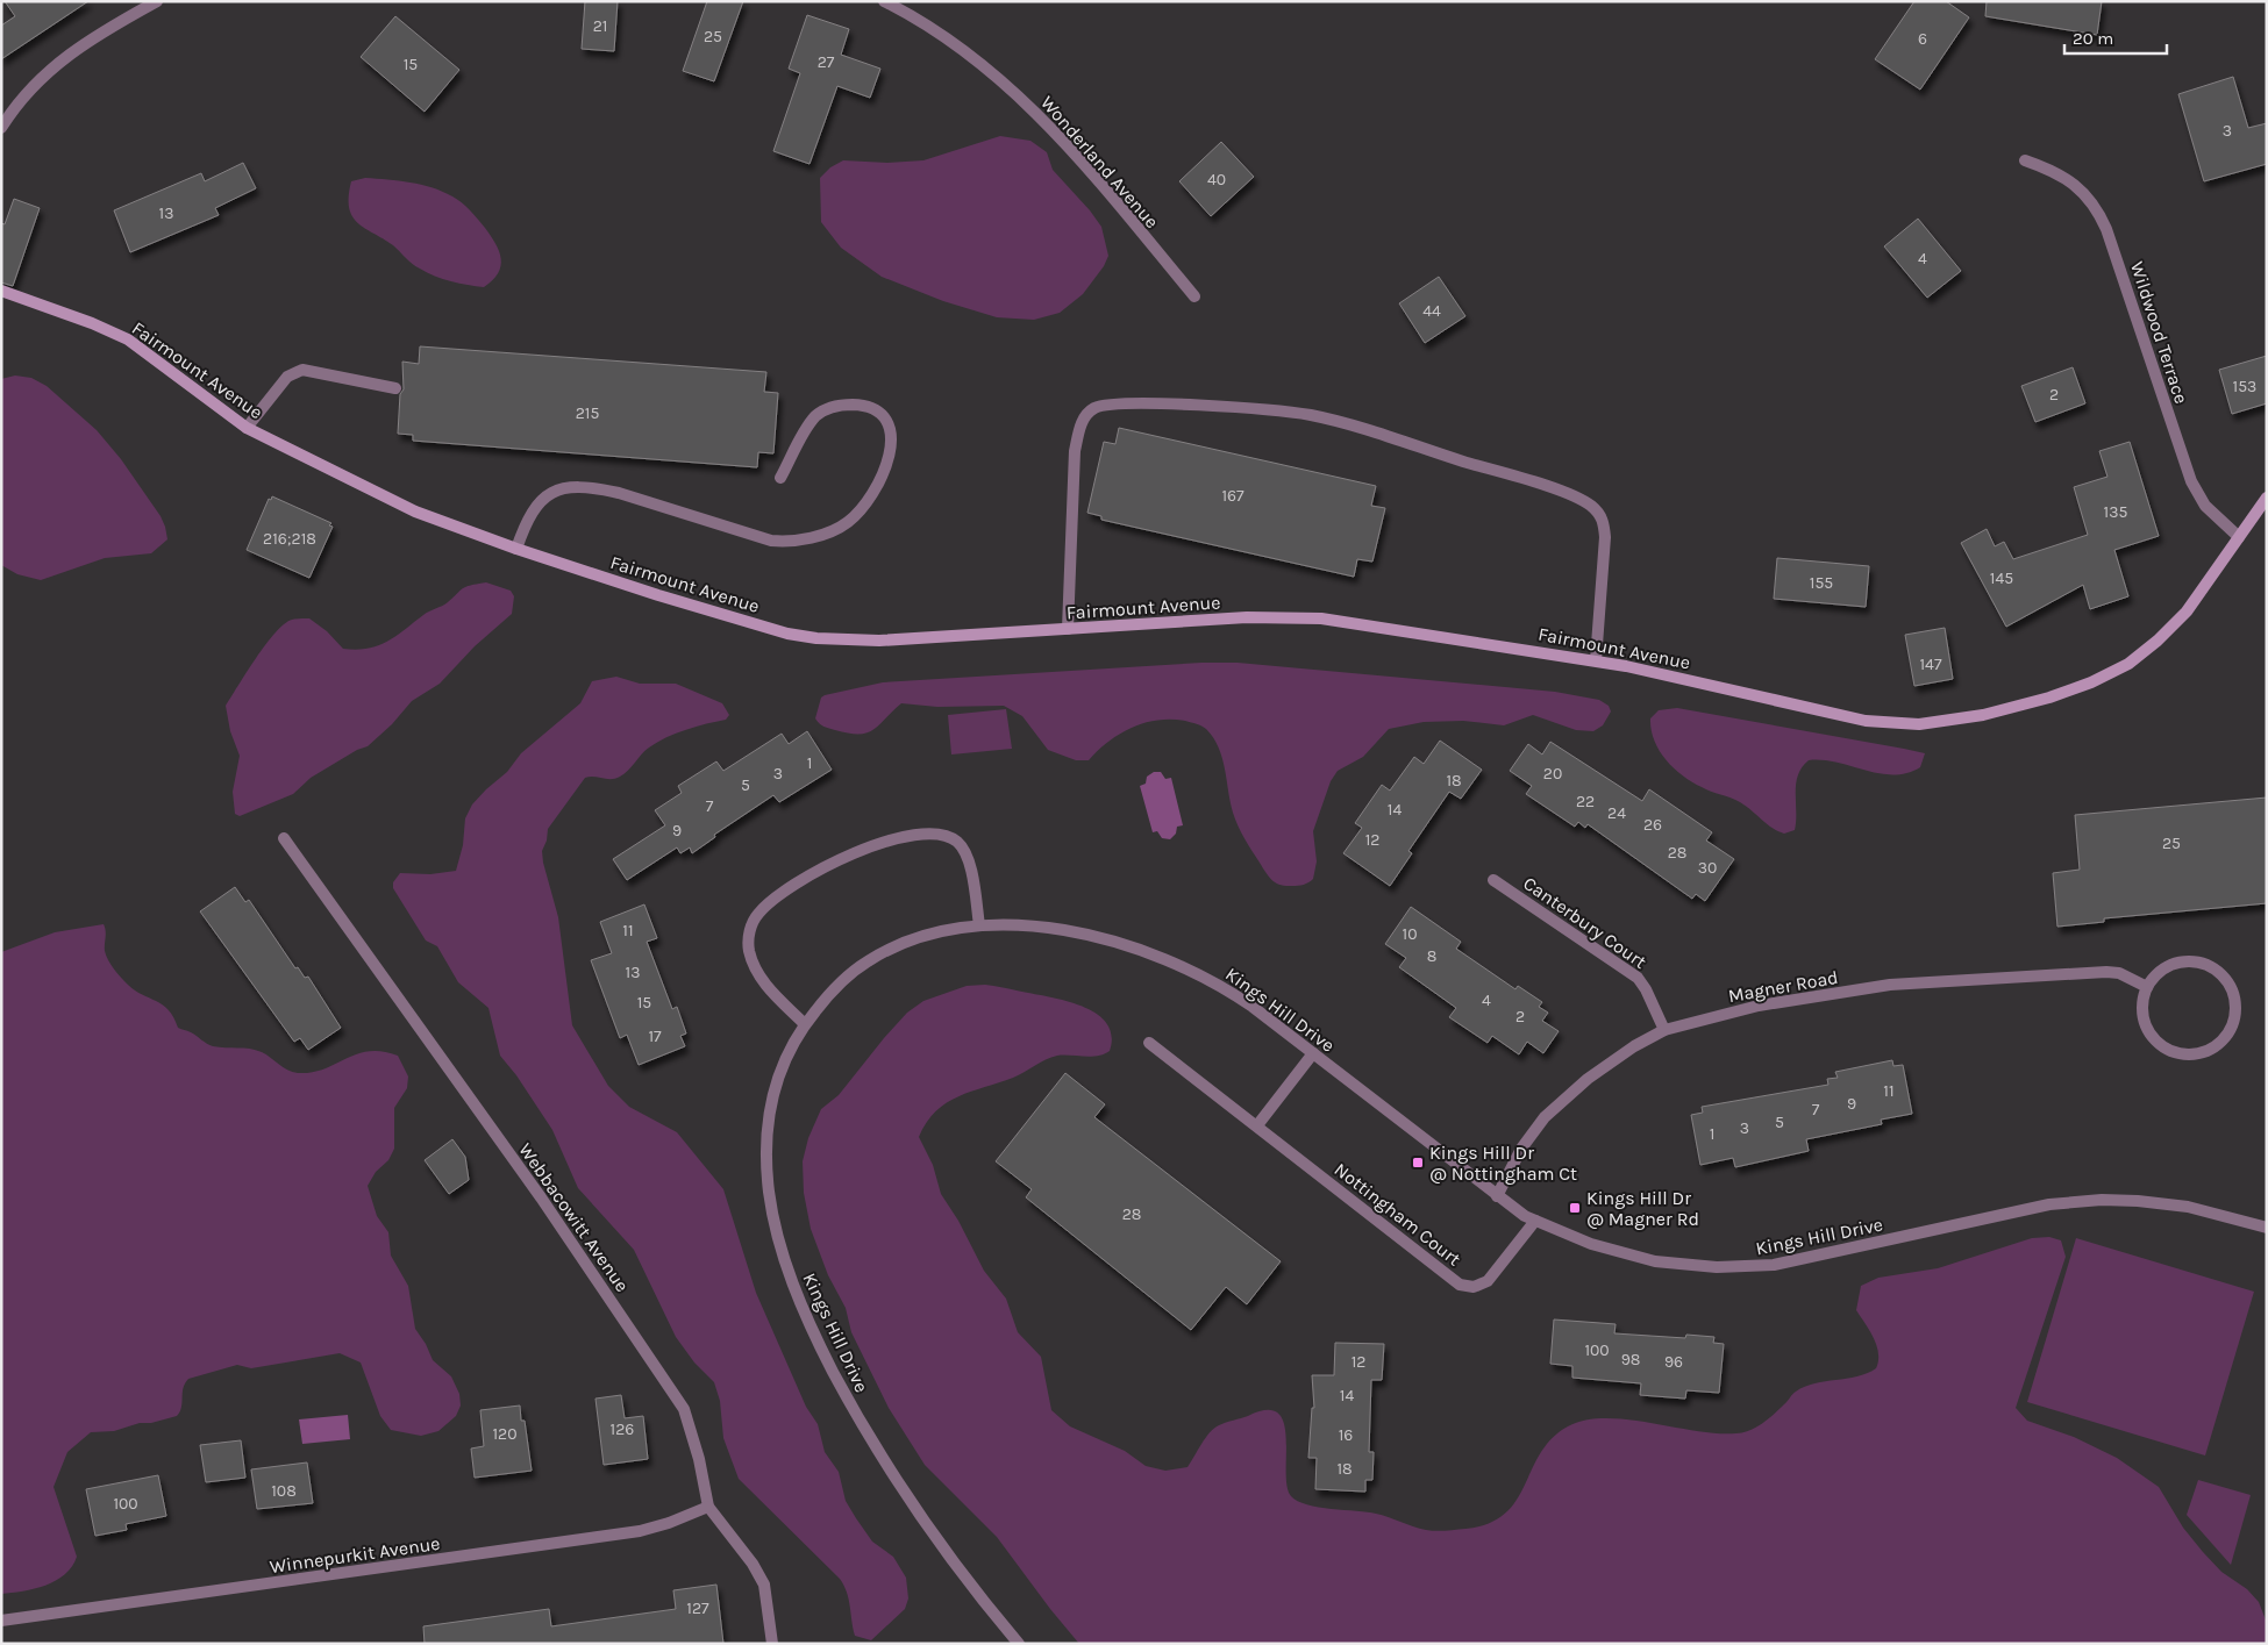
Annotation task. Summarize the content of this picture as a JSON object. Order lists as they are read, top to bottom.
{
  "streets": {
    "street": [
      "Wonderland Avenue",
      "Wildwood Terrace",
      "Fairmount Avenue",
      "Canterbury Court",
      "Magner Road",
      "Kings Hill Drive",
      "Nottingham Court",
      "Webbacowitt Avenue",
      "Winnepurkit Avenue"
    ]
  },
  "crossings": [
    ["Wildwood Terrace", "Fairmount Avenue"],
    ["Canterbury Court", "Magner Road"],
    ["Magner Road", "Kings Hill Drive"],
    ["Kings Hill Drive", "Nottingham Court"],
    ["Webbacowitt Avenue", "Winnepurkit Avenue"]
  ],
  "places": {
    "transit": ["Kings Hill Dr @ Nottingham Ct", "Kings Hill Dr @ Magner Rd"]
  },
  "house_numbers": [
    "21",
    "25",
    "6",
    "27",
    "15",
    "3",
    "40",
    "13",
    "4",
    "44",
    "153",
    "2",
    "215",
    "167",
    "135",
    "216;218",
    "145",
    "155",
    "147",
    "1",
    "3",
    "20",
    "18",
    "5",
    "22",
    "7",
    "14",
    "24",
    "26",
    "9",
    "12",
    "25",
    "28",
    "30",
    "11",
    "10",
    "8",
    "13",
    "4",
    "15",
    "2",
    "17",
    "11",
    "9",
    "7",
    "5",
    "3",
    "1",
    "28",
    "100",
    "98",
    "12",
    "96",
    "14",
    "126",
    "120",
    "16",
    "18",
    "108",
    "100",
    "127"
  ],
  "scale_bar": "20 m"
}
